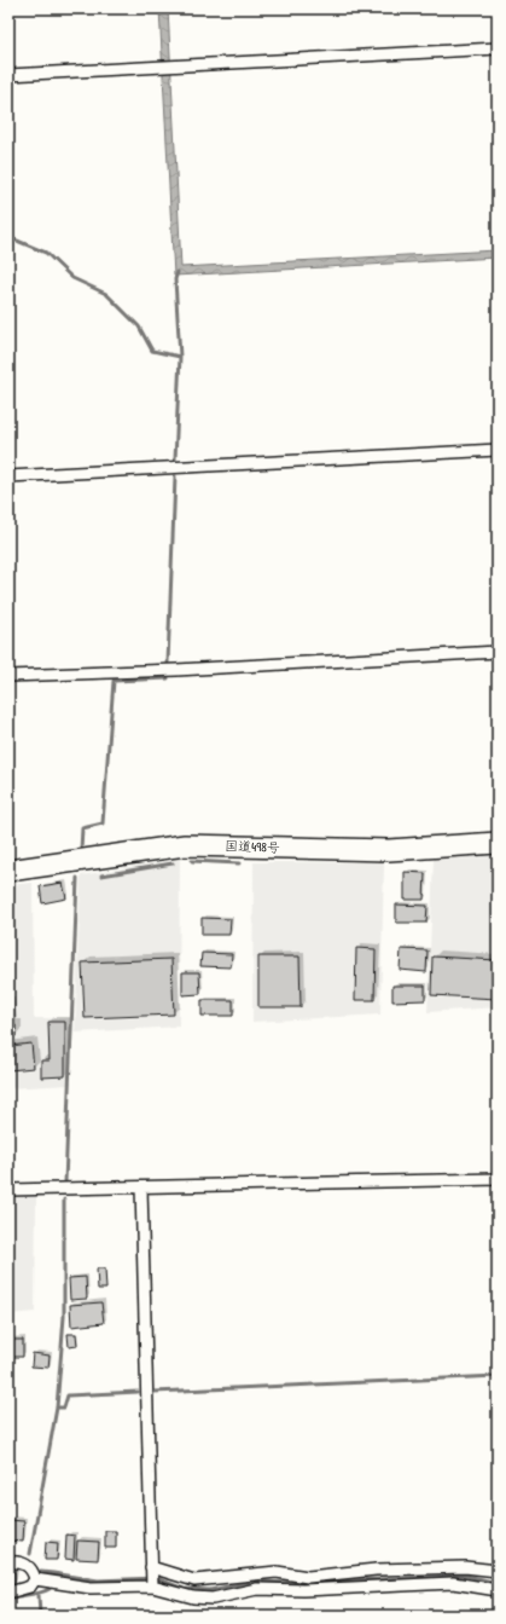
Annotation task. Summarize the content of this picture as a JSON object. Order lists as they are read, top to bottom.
{
  "streets": {
    "highway": ["国道498号"]
  }
}
